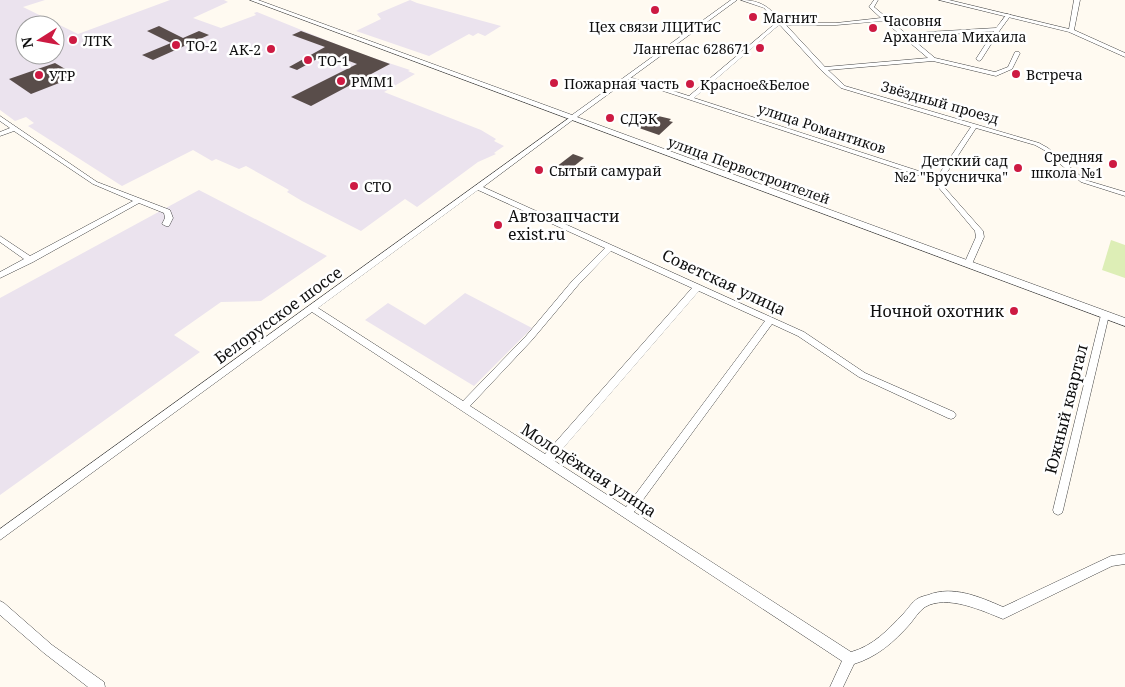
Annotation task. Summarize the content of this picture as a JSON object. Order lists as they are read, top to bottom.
{
  "streets": {
    "street": [
      "Звёздный проезд",
      "улица Романтиков",
      "улица Первостроителей",
      "Советская улица",
      "Белорусское шоссе",
      "Южный квартал",
      "Молодёжная улица"
    ]
  },
  "crossings": [
    ["улица Первостроителей", "Белорусское шоссе"],
    ["улица Первостроителей", "Южный квартал"],
    ["Советская улица", "Белорусское шоссе"],
    ["Белорусское шоссе", "Молодёжная улица"]
  ],
  "places": [
    "Цех связи ЛЦИТиС",
    "Магнит",
    "Часовня Архангела Михаила",
    "ЛТК",
    "ТО-2",
    "Лангепас 628671",
    "АК-2",
    "ТО-1",
    "Встреча",
    "УТР",
    "РММ1",
    "Пожарная часть",
    "Красное&Белое",
    "СДЭК",
    "Средняя школа №1",
    "Детский сад №2 \"Брусничка\"",
    "Сытый самурай",
    "СТО",
    "Автозапчасти exist.ru",
    "Ночной охотник"
  ],
  "north": "left"
}
